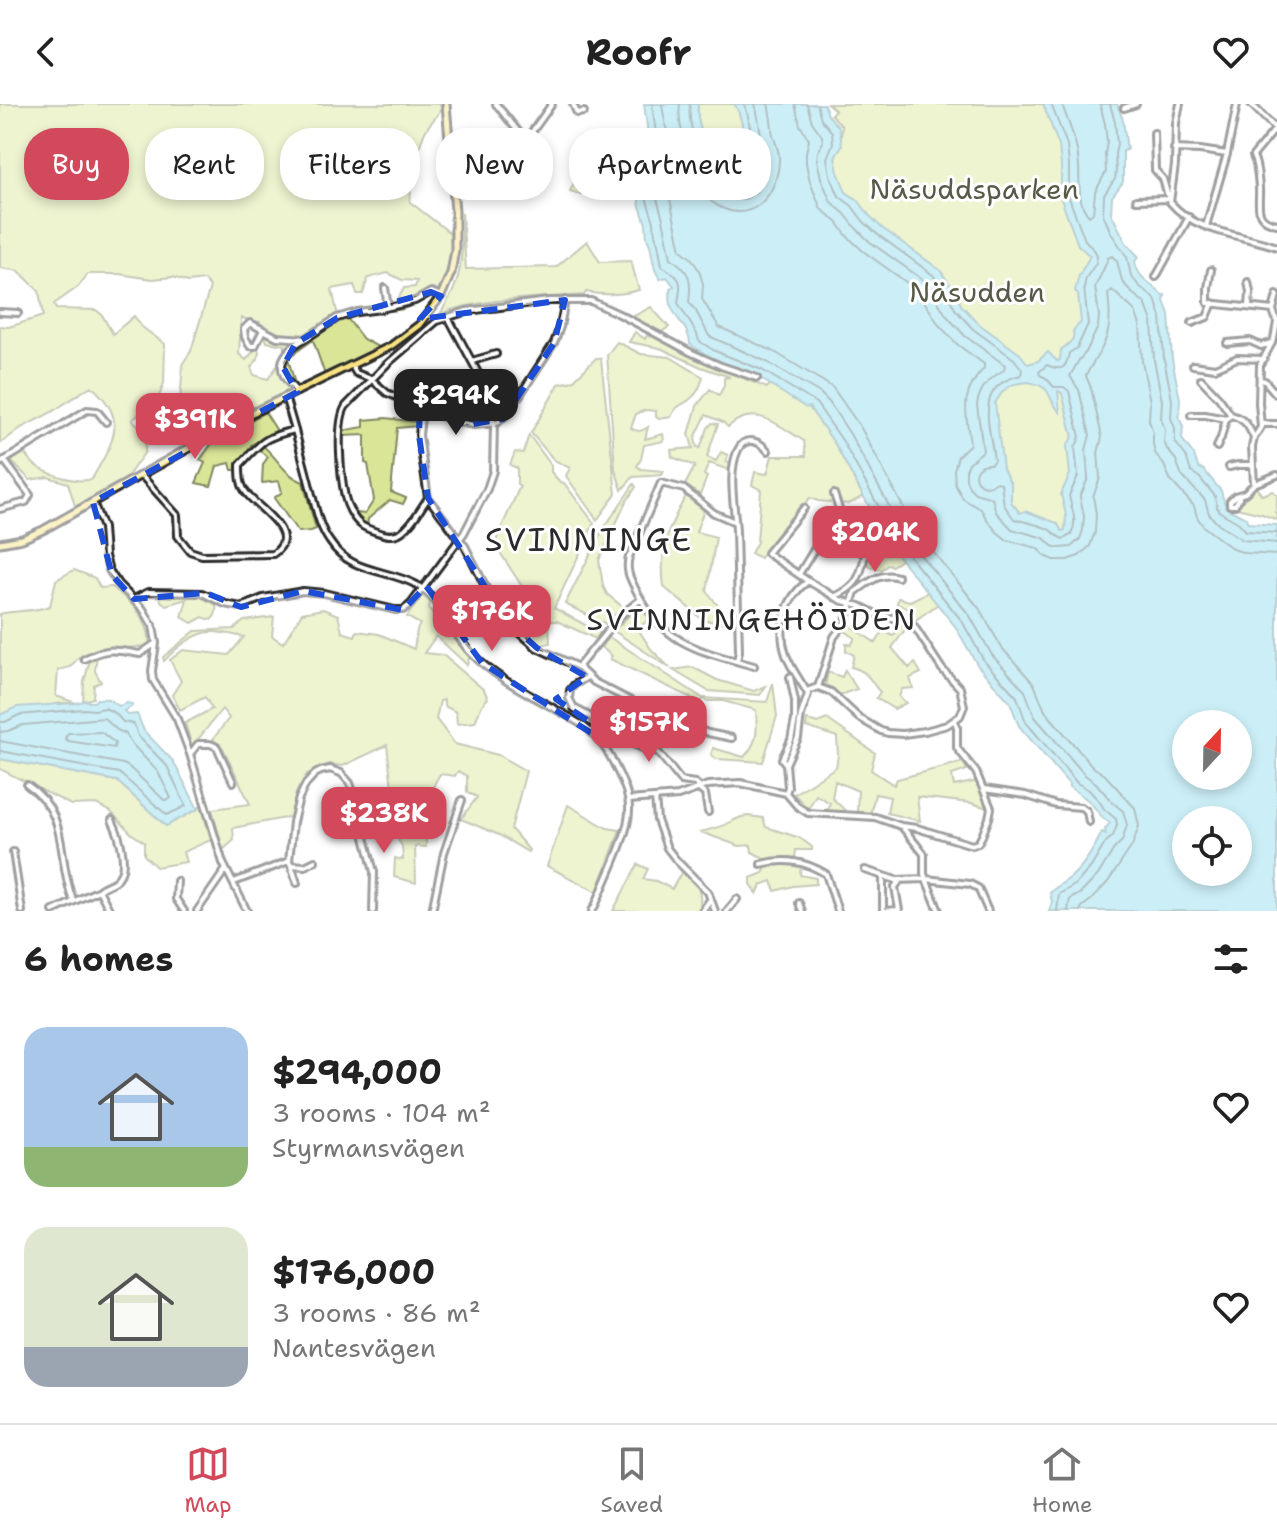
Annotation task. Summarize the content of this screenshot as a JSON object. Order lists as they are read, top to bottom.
{
  "districts": ["SVINNINGE", "SVINNINGEHÖJDEN"],
  "parks": ["Näsuddsparken", "Näsudden"],
  "north": "top",
  "page": {
    "header": "Roofr",
    "chip": [
      "Buy",
      "Rent",
      "Filters",
      "New",
      "Apartment"
    ],
    "price": [
      "$294K",
      "$391K",
      "$204K",
      "$176K",
      "$157K",
      "$238K"
    ],
    "heading": "6 homes",
    "list": [
      {
        "name": "$294,000",
        "note": "3 rooms · 104 m² · Styrmansvägen"
      },
      {
        "name": "$176,000",
        "note": "3 rooms · 86 m² · Nantesvägen"
      }
    ],
    "tabs": ["Map", "Saved", "Home"]
  }
}
